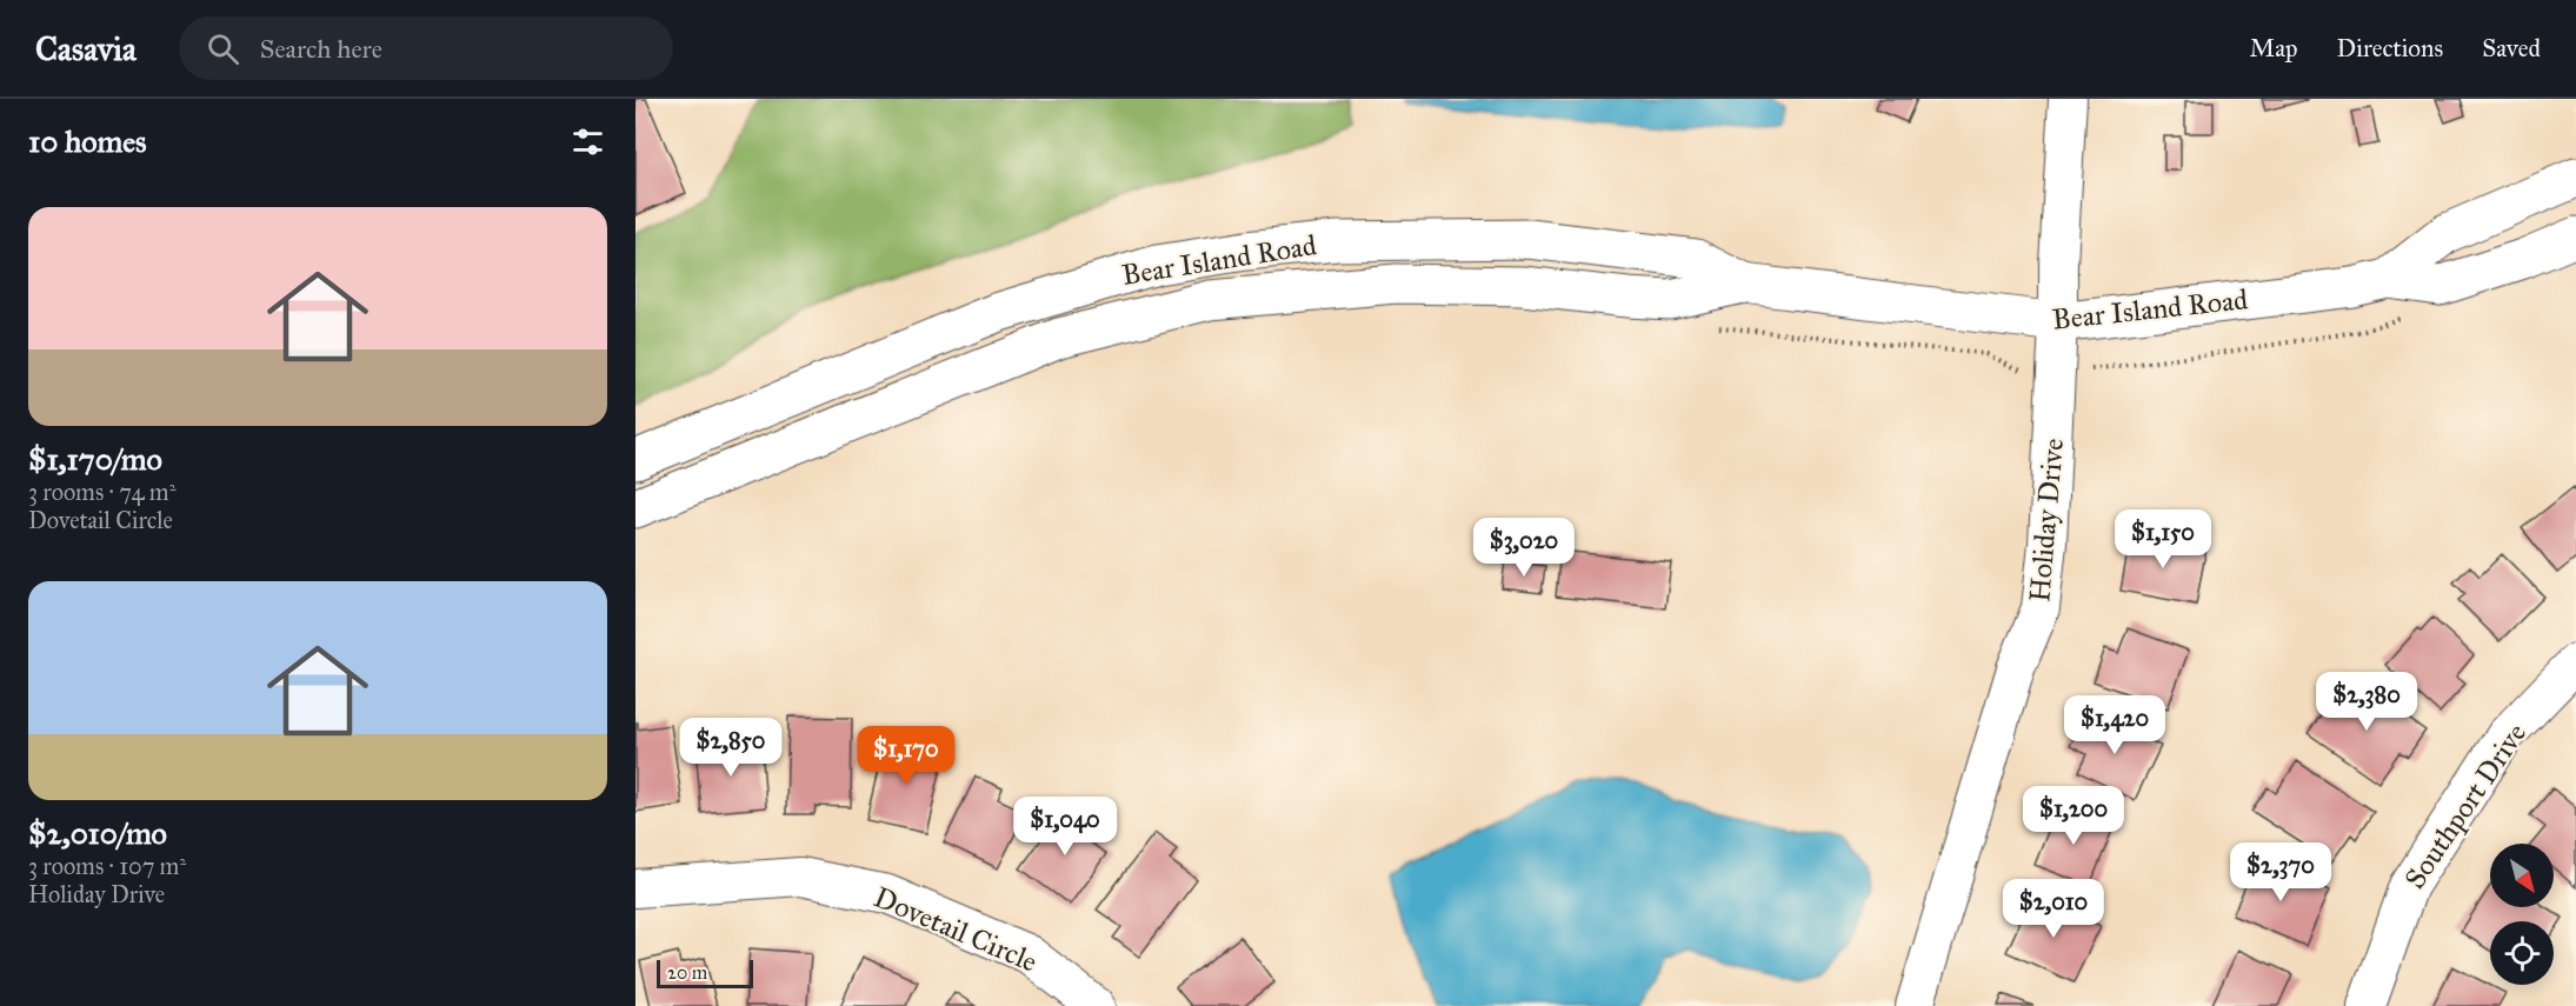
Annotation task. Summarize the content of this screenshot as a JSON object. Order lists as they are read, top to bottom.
{
  "streets": {
    "street": [
      "Bear Island Road",
      "Holiday Drive",
      "Southport Drive",
      "Dovetail Circle"
    ]
  },
  "crossings": [
    ["Bear Island Road", "Holiday Drive"]
  ],
  "scale_bar": "20 m",
  "north": "bottom right",
  "page": {
    "header": "Casavia",
    "search": "Search here",
    "nav": ["Map", "Directions", "Saved"],
    "heading": "10 homes",
    "list": [
      {
        "name": "$1,170/mo",
        "note": "3 rooms · 74 m² · Dovetail Circle"
      },
      {
        "name": "$2,010/mo",
        "note": "3 rooms · 107 m² · Holiday Drive"
      }
    ],
    "price": [
      "$1,150",
      "$3,020",
      "$2,380",
      "$1,420",
      "$2,850",
      "$1,170",
      "$1,200",
      "$1,040",
      "$2,370",
      "$2,010"
    ],
    "scale": "20 m"
  }
}
